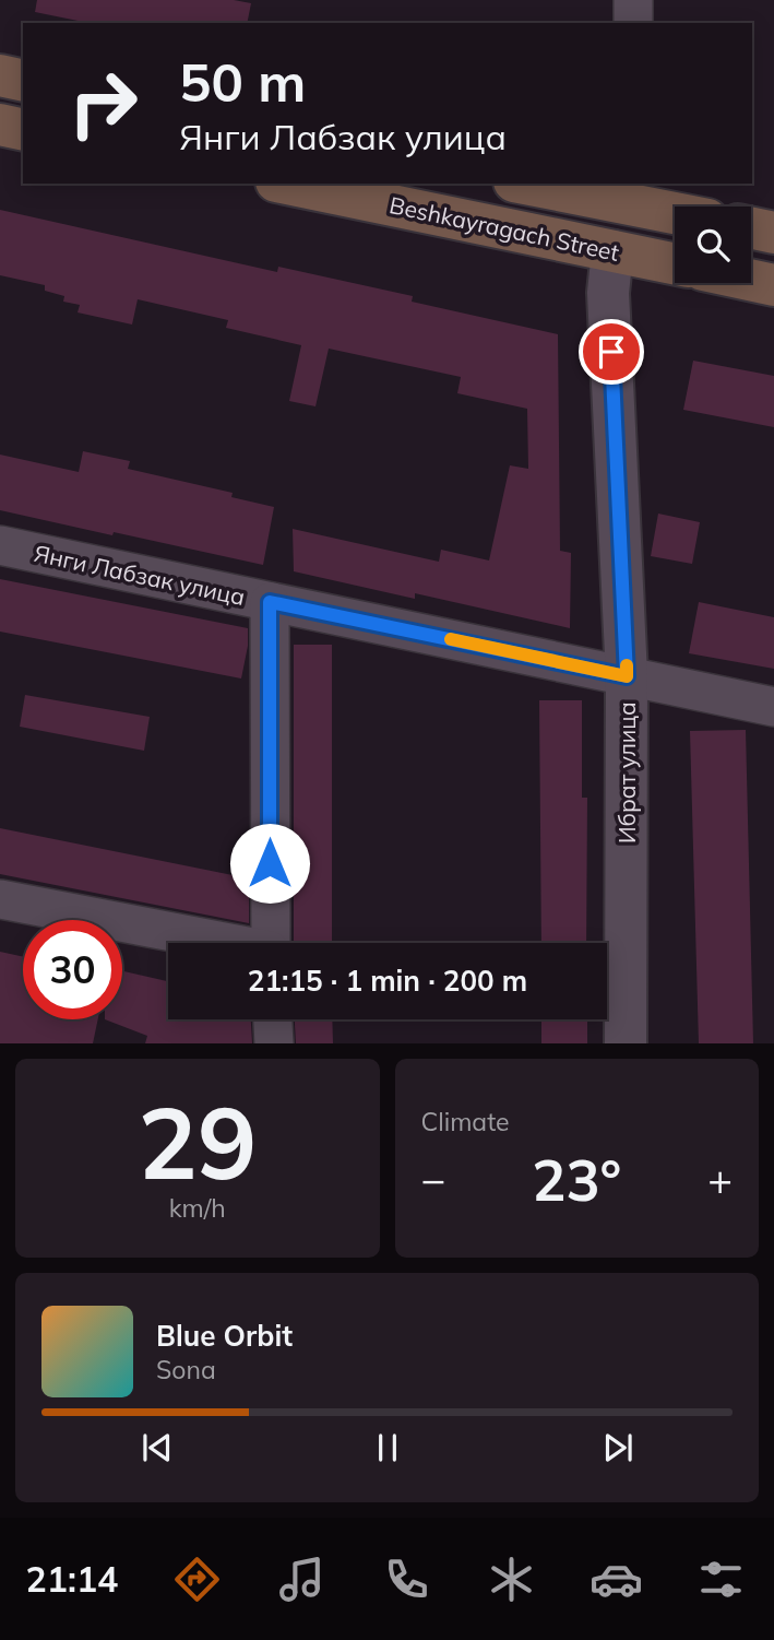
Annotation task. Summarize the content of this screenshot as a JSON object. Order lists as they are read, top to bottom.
{
  "streets": {
    "main road": ["Beshkayragach Street", "Ибрат улица"],
    "street": ["Янги Лабзак улица"]
  },
  "crossings": [
    ["Beshkayragach Street", "Ибрат улица"],
    ["Янги Лабзак улица", "Ибрат улица"]
  ],
  "page": {
    "turn": ["50 m", "Янги Лабзак улица"],
    "limit": "30",
    "trip": "21:15 · 1 min · 200 m",
    "tile": [
      ["29", "km/h"],
      "Climate"
    ],
    "heat": ["−", "23°", "+"],
    "song": ["Blue Orbit", "Sona"],
    "tabs": "21:14"
  }
}
